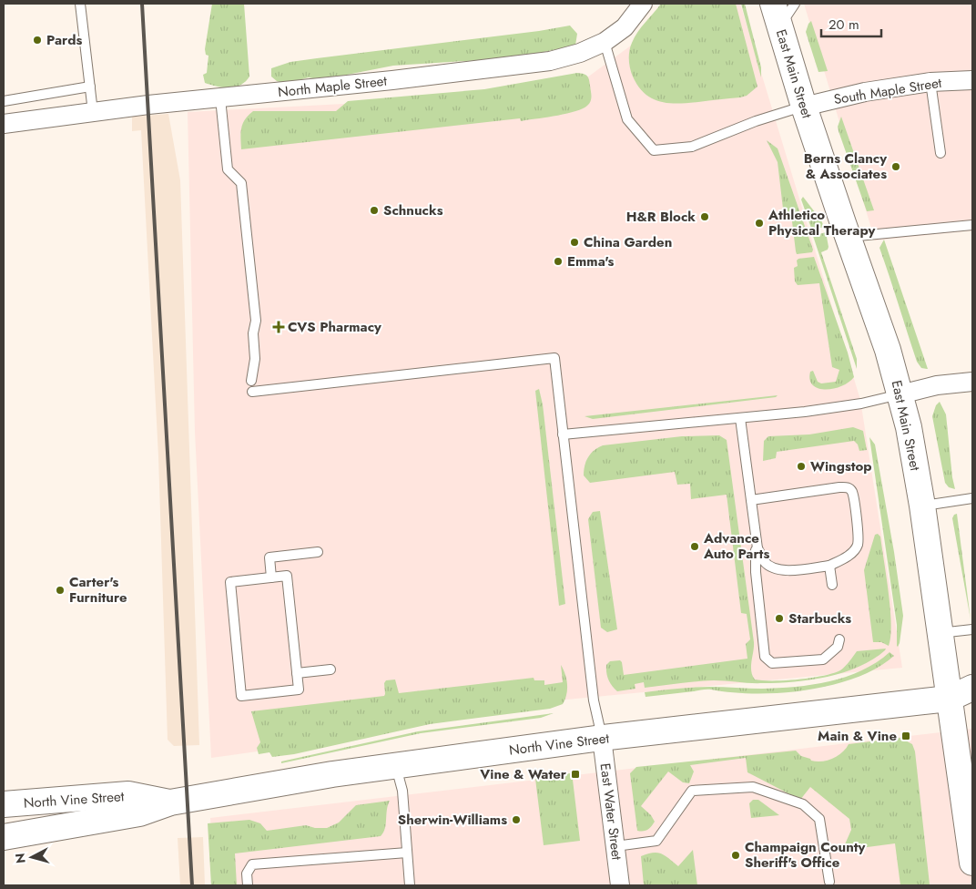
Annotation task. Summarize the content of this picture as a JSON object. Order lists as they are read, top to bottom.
{
  "streets": {
    "main road": ["East Main Street", "North Vine Street"],
    "street": ["North Maple Street", "South Maple Street", "East Water Street"]
  },
  "crossings": [
    ["East Main Street", "South Maple Street"],
    ["East Main Street", "North Vine Street"],
    ["North Vine Street", "East Water Street"]
  ],
  "places": {
    "other": [
      "Pards",
      "Berns Clancy & Associates",
      "Schnucks",
      "H&R Block",
      "Athletico Physical Therapy",
      "China Garden",
      "Emma's",
      "Wingstop",
      "Advance Auto Parts",
      "Carter's Furniture",
      "Starbucks",
      "Sherwin-Williams",
      "Champaign County Sheriff's Office"
    ],
    "health": ["CVS Pharmacy"],
    "transit": ["Main & Vine", "Vine & Water"]
  },
  "scale_bar": "20 m",
  "north": "left"
}
